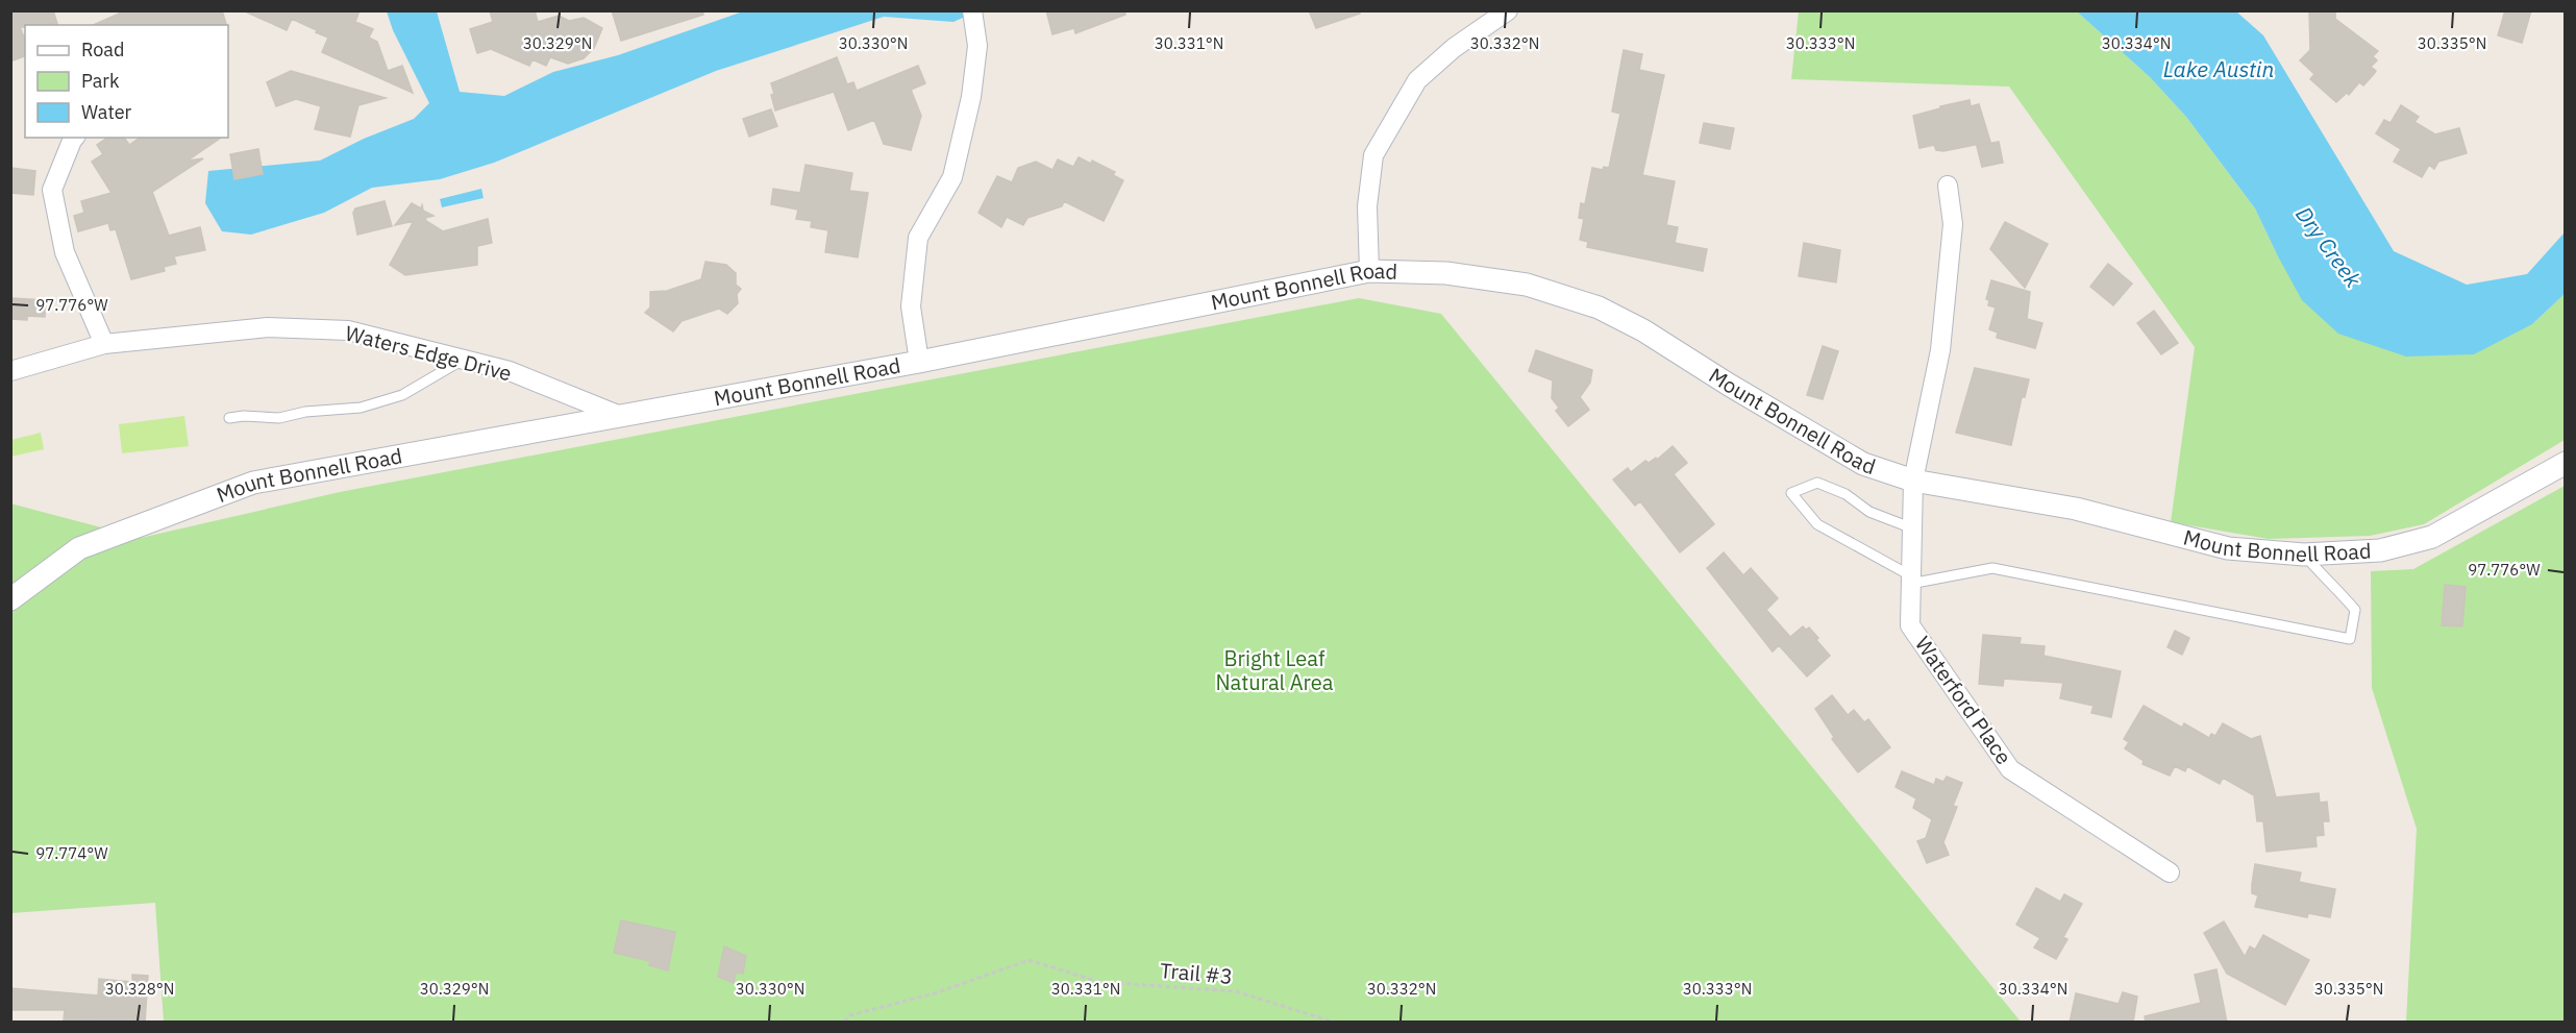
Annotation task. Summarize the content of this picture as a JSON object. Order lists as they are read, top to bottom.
{
  "streets": {
    "street": ["Mount Bonnell Road", "Waters Edge Drive", "Waterford Place"],
    "path": ["Trail #3"]
  },
  "crossings": [
    ["Mount Bonnell Road", "Waters Edge Drive"],
    ["Mount Bonnell Road", "Waterford Place"]
  ],
  "water": ["Lake Austin", "Dry Creek"],
  "parks": ["Bright Leaf Natural Area"],
  "legend": ["Road", "Park", "Water"],
  "coordinates": [
    "30.329°N",
    "30.330°N",
    "30.331°N",
    "30.332°N",
    "30.333°N",
    "30.334°N",
    "30.335°N",
    "97.776°W",
    "97.774°W",
    "30.328°N"
  ]
}
